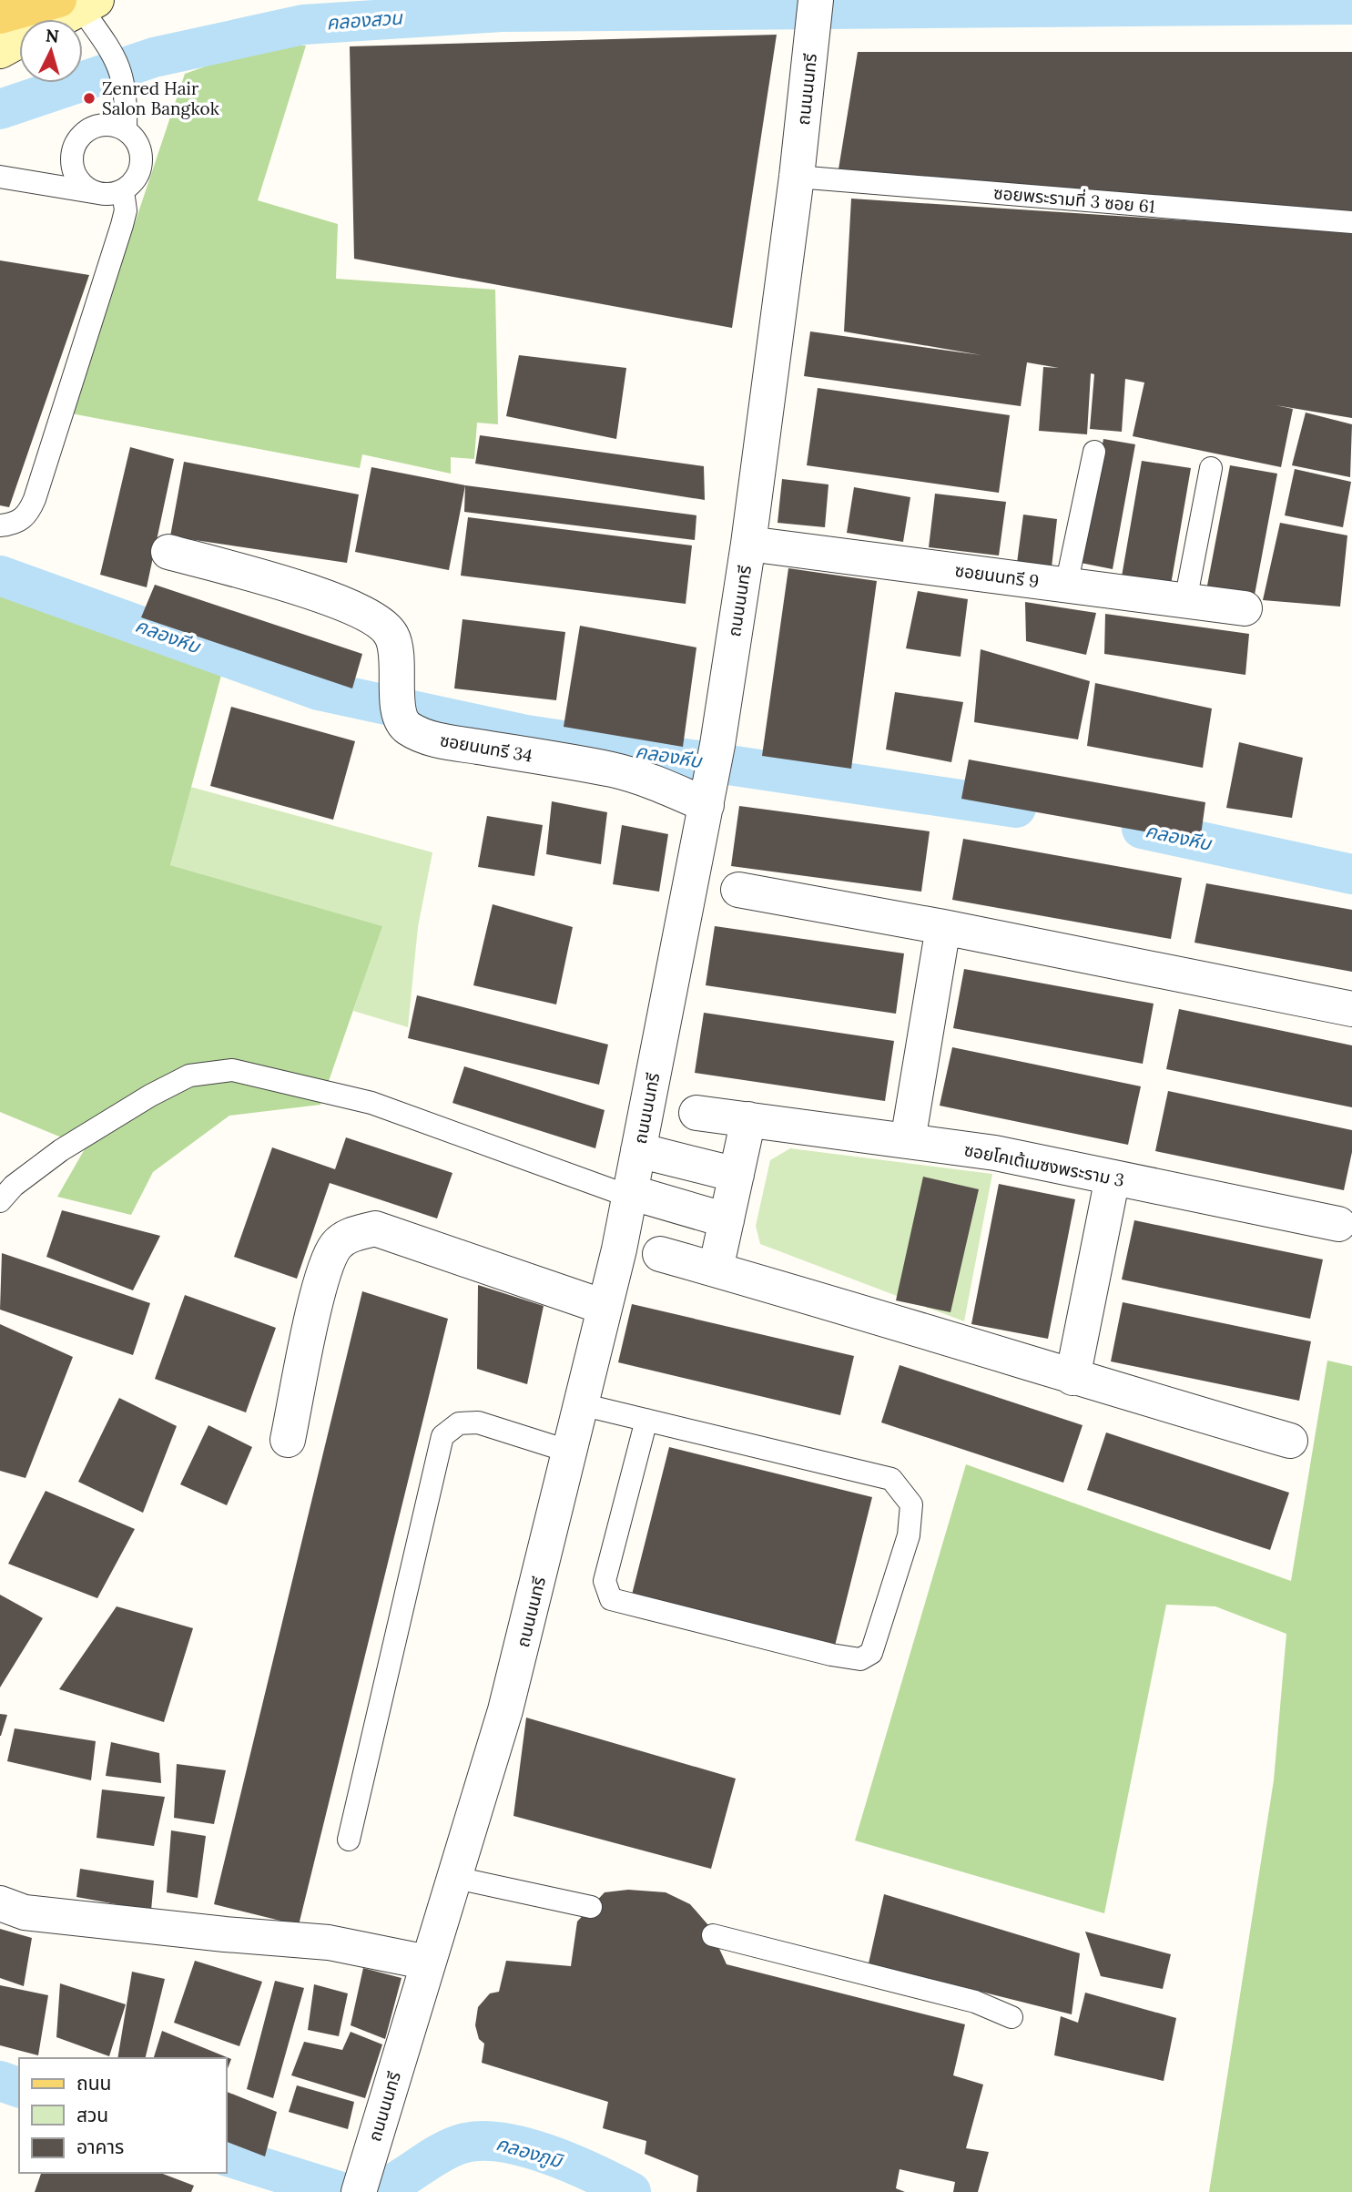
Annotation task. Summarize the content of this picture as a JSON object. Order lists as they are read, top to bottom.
{
  "streets": {
    "street": [
      "ถนนนนทรี",
      "ซอยนนทรี 9",
      "ซอยนนทรี 34",
      "ซอยโคเต้เมซงพระราม 3"
    ],
    "lane": ["ซอยพระรามที่ 3 ซอย 61"]
  },
  "crossings": [
    ["ถนนนนทรี", "ซอยพระรามที่ 3 ซอย 61"],
    ["ถนนนนทรี", "ซอยนนทรี 9"],
    ["ถนนนนทรี", "ซอยนนทรี 34"]
  ],
  "water": ["คลองสวน", "คลองหีบ", "คลองภูมิ"],
  "places": ["Zenred Hair Salon Bangkok"],
  "legend": ["ถนน", "สวน", "อาคาร"],
  "north": "top"
}
